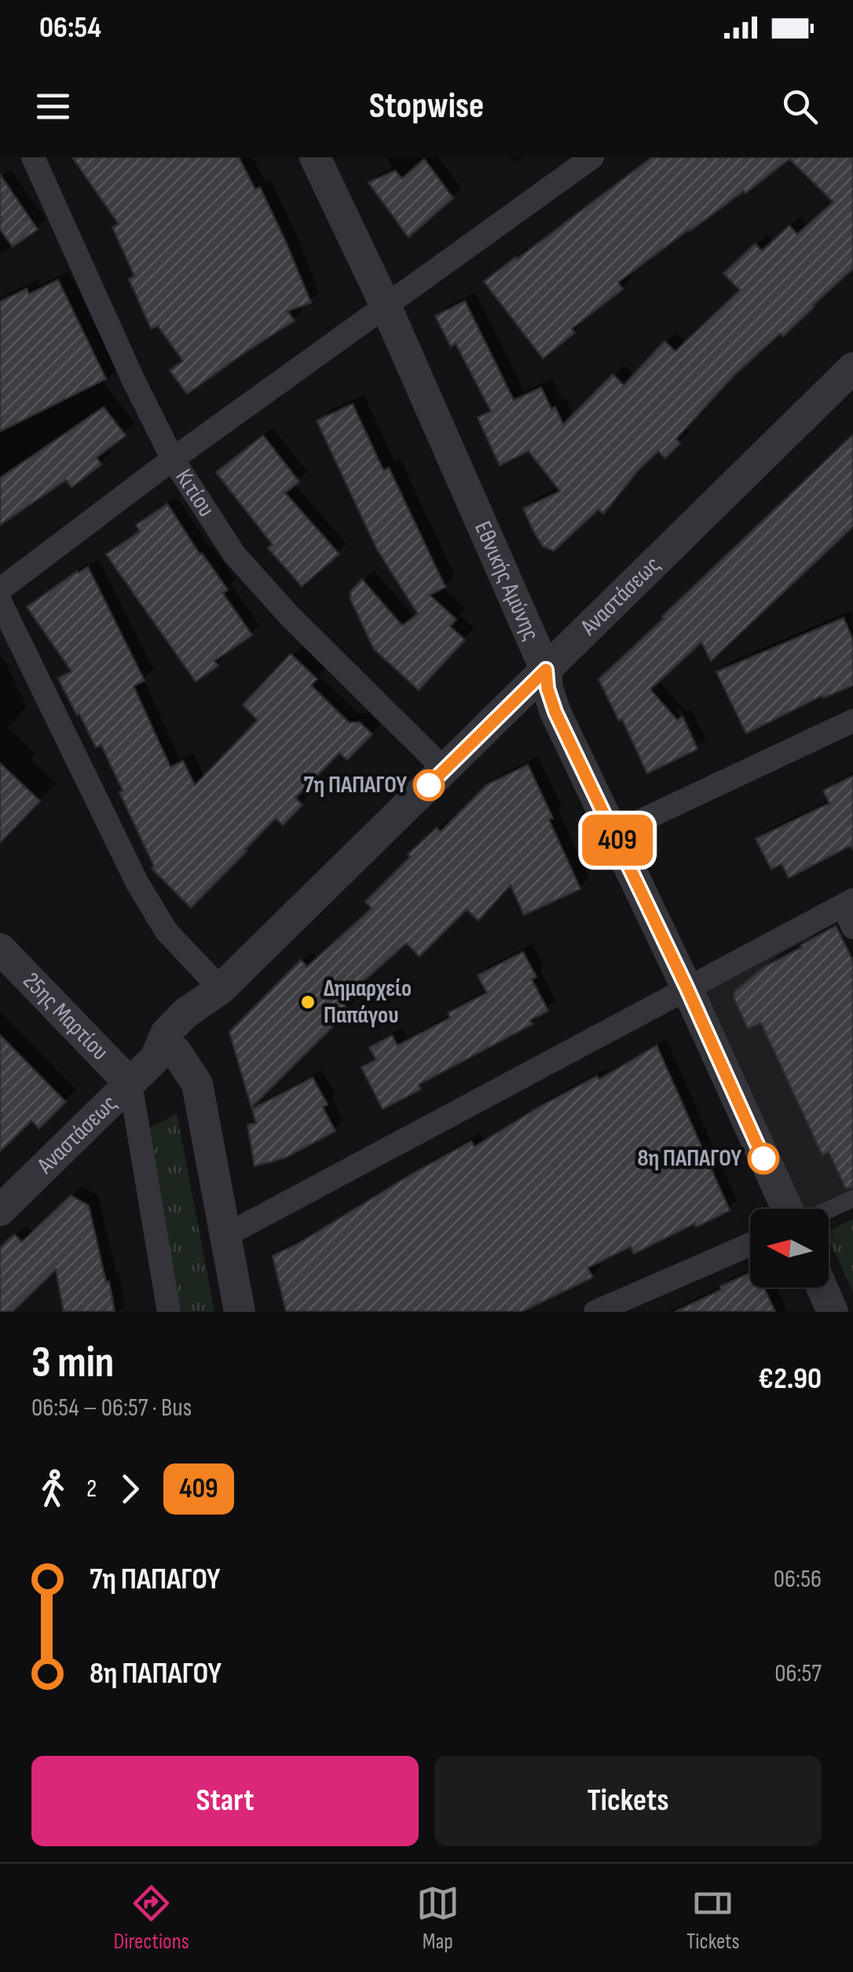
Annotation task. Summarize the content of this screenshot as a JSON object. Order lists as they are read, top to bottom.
{
  "streets": {
    "street": [
      "Κιτίου",
      "Εθνικής Αμύνης",
      "Αναστάσεως",
      "25ης Μαρτίου"
    ]
  },
  "crossings": [
    ["Κιτίου", "Αναστάσεως"],
    ["Εθνικής Αμύνης", "Αναστάσεως"],
    ["Αναστάσεως", "25ης Μαρτίου"]
  ],
  "places": ["7η ΠΑΠΑΓΟΥ", "Δημαρχείο Παπάγου", "8η ΠΑΠΑΓΟΥ"],
  "lines": ["bus line 409"],
  "north": "left",
  "page": {
    "status": "06:54",
    "header": "Stopwise",
    "on_map": "409",
    "heading": ["3 min", "06:54 – 06:57 · Bus", "€2.90"],
    "legs": ["2", "409"],
    "list": [
      {
        "name": "7η ΠΑΠΑΓΟΥ",
        "value": "06:56"
      },
      {
        "name": "8η ΠΑΠΑΓΟΥ",
        "value": "06:57"
      }
    ],
    "buttons": ["Start", "Tickets"],
    "tabs": ["Directions", "Map", "Tickets"]
  }
}
